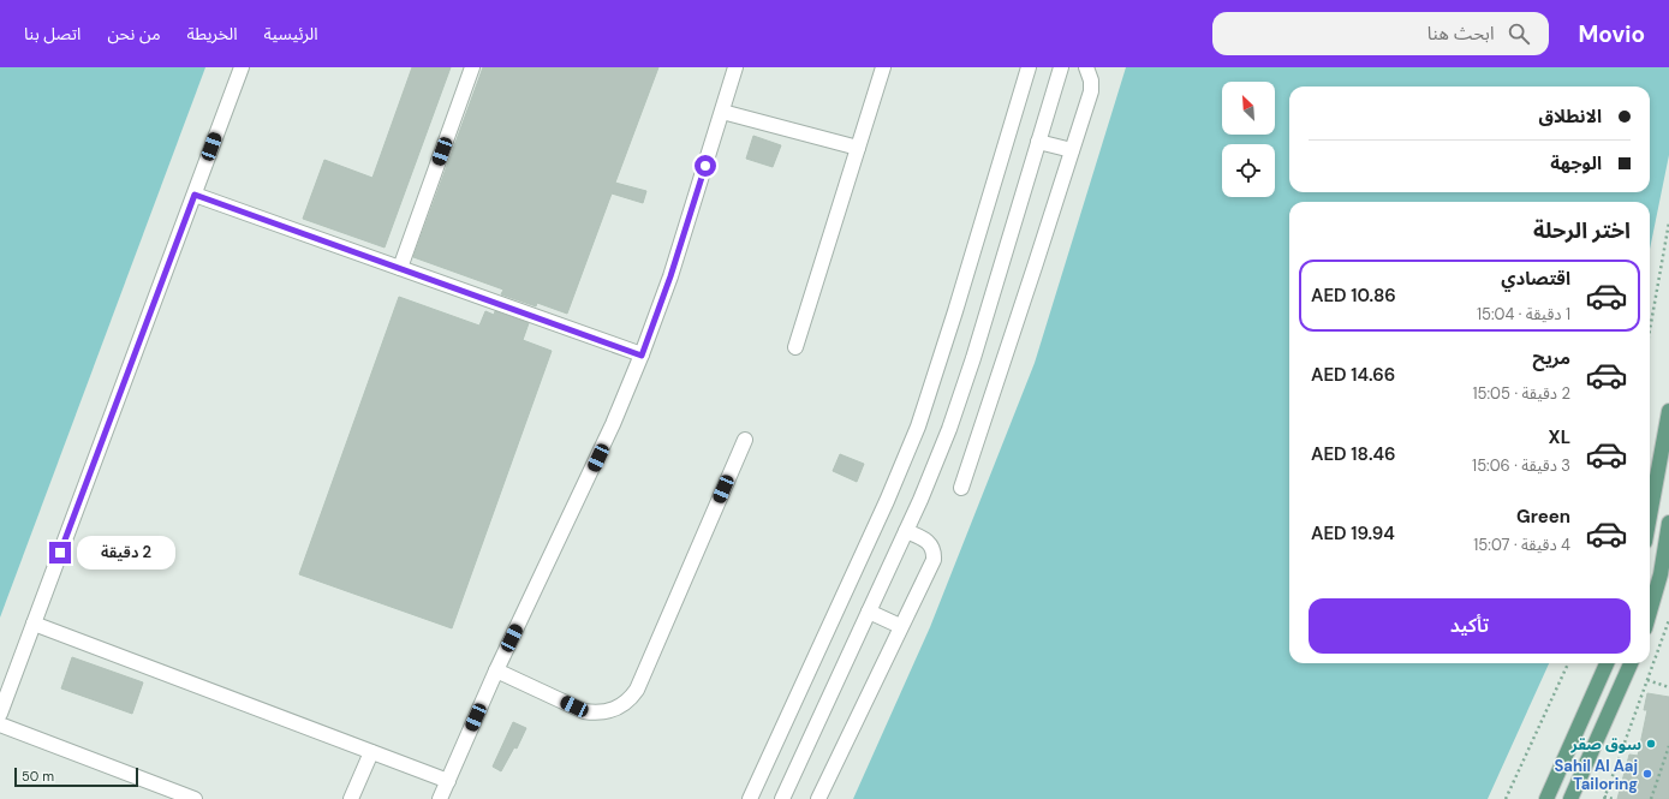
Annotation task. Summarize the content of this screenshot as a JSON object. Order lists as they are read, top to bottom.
{
  "places": ["سوق صقر", "Sahil Al Aaj Tailoring"],
  "scale_bar": "50 m",
  "north": "top left",
  "page": {
    "header": "Movio",
    "search": "ابحث هنا",
    "nav": [
      "الرئيسية",
      "الخريطة",
      "من نحن",
      "اتصل بنا"
    ],
    "banner": ["الانطلاق", "الوجهة"],
    "heading": "اختر الرحلة",
    "list": [
      {
        "name": "اقتصادي",
        "note": "1 دقيقة · 15:04",
        "value": "AED 10.86"
      },
      {
        "name": "مريح",
        "note": "2 دقيقة · 15:05",
        "value": "AED 14.66"
      },
      {
        "name": "XL",
        "note": "3 دقيقة · 15:06",
        "value": "AED 18.46"
      },
      {
        "name": "Green",
        "note": "4 دقيقة · 15:07",
        "value": "AED 19.94"
      }
    ],
    "bubble": "2 دقيقة",
    "buttons": "تأكيد",
    "scale": "50 m"
  }
}
